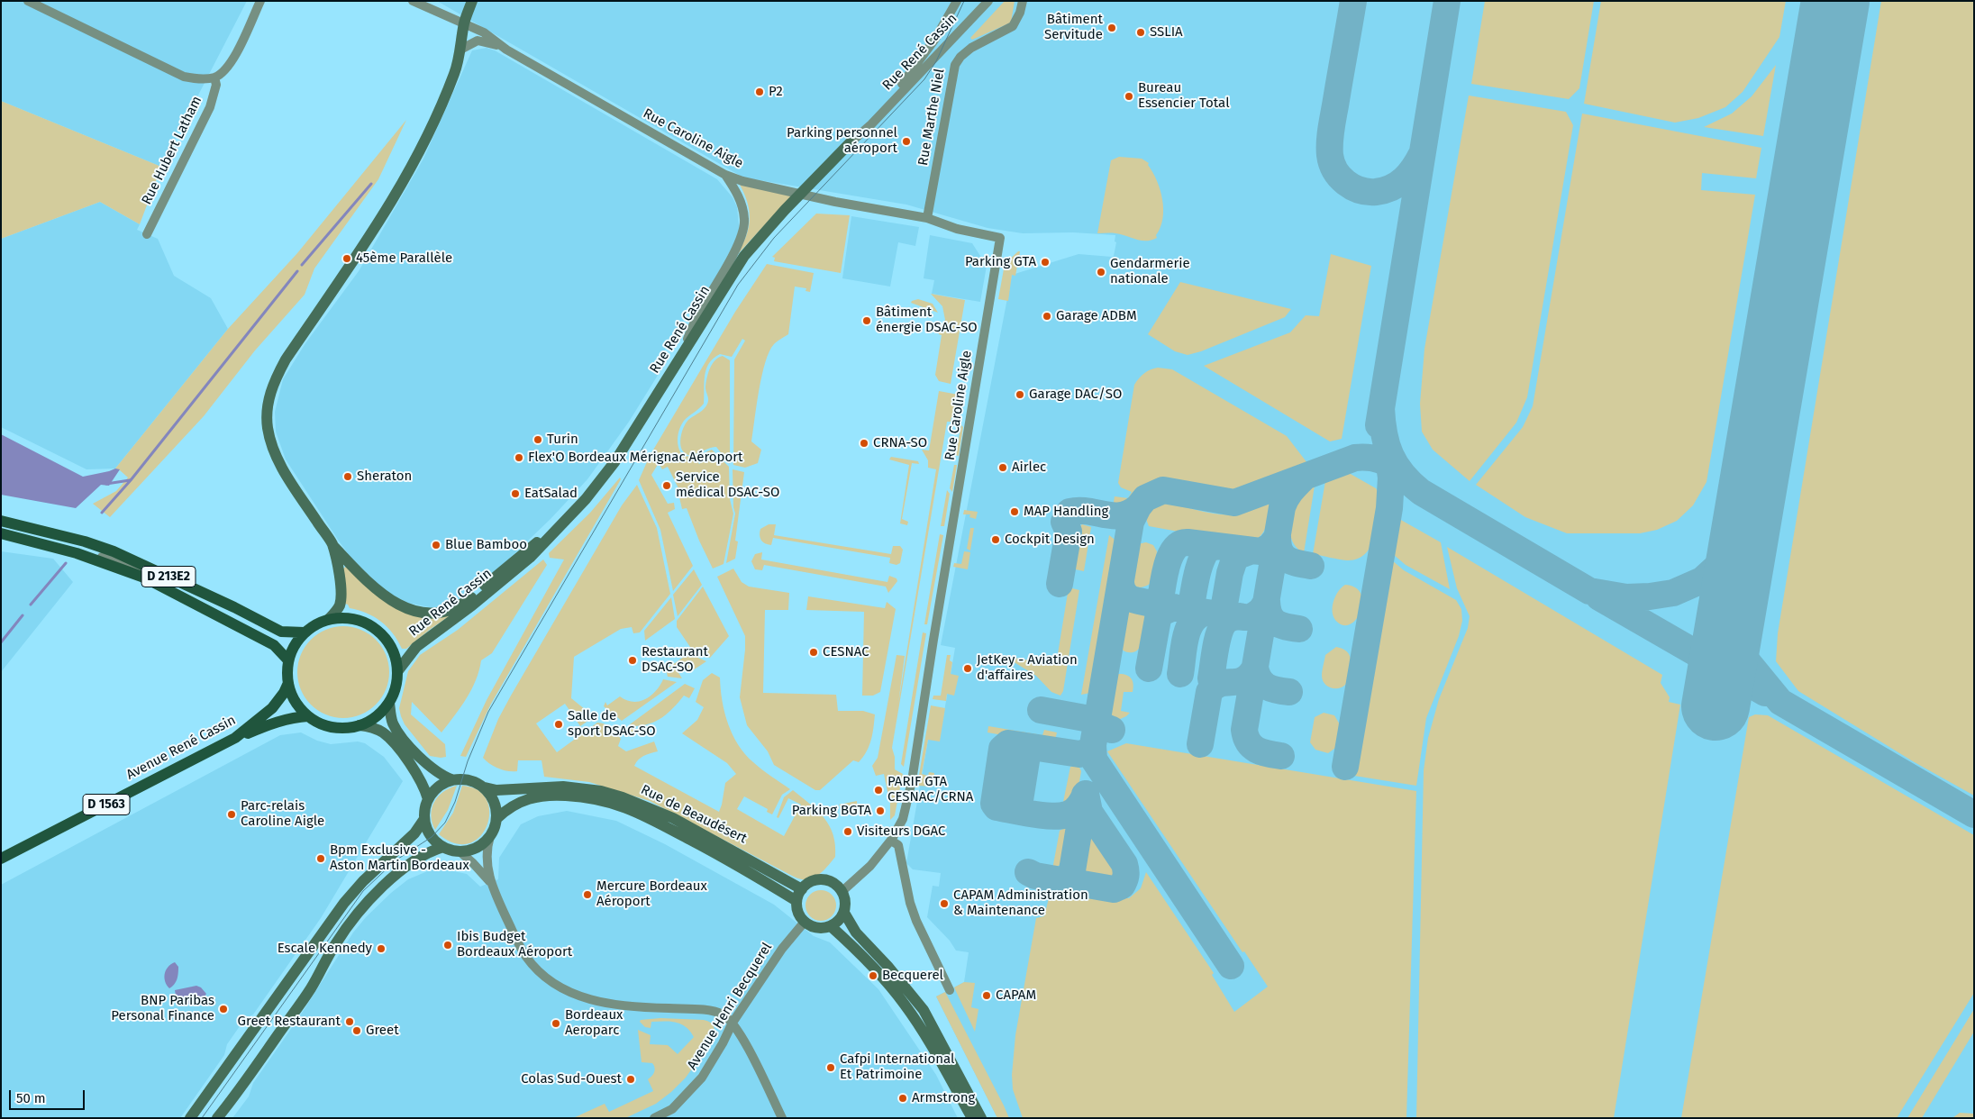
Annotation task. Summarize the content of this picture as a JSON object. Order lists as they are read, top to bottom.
{
  "streets": {
    "main road": ["D 213E2", "Avenue René Cassin", "D 1563"],
    "street": [
      "Rue René Cassin",
      "Rue Marthe Niel",
      "Rue Caroline Aigle",
      "Rue Hubert Latham",
      "Rue de Beaudésert",
      "Avenue Henri Becquerel"
    ]
  },
  "crossings": [
    ["Rue René Cassin", "Rue Caroline Aigle"],
    ["Rue René Cassin", "D 213E2"],
    ["Rue René Cassin", "Avenue René Cassin"],
    ["Rue René Cassin", "D 1563"],
    ["Rue Marthe Niel", "Rue Caroline Aigle"],
    ["Rue Caroline Aigle", "Rue de Beaudésert"],
    ["Rue Caroline Aigle", "Avenue Henri Becquerel"],
    ["D 213E2", "Avenue René Cassin"],
    ["D 213E2", "D 1563"],
    ["Avenue René Cassin", "D 1563"],
    ["Rue de Beaudésert", "Avenue Henri Becquerel"]
  ],
  "places": [
    "Bâtiment Servitude",
    "SSLIA",
    "P2",
    "Bureau Essencier Total",
    "Parking personnel aéroport",
    "45ème Parallèle",
    "Parking GTA",
    "Gendarmerie nationale",
    "Garage ADBM",
    "Bâtiment énergie DSAC-SO",
    "Garage DAC/SO",
    "Turin",
    "CRNA-SO",
    "Flex'O Bordeaux Mérignac Aéroport",
    "Airlec",
    "Sheraton",
    "Service médical DSAC-SO",
    "EatSalad",
    "MAP Handling",
    "Cockpit Design",
    "Blue Bamboo",
    "CESNAC",
    "Restaurant DSAC-SO",
    "JetKey - Aviation d'affaires",
    "Salle de sport DSAC-SO",
    "PARIF GTA CESNAC/CRNA",
    "Parking BGTA",
    "Parc-relais Caroline Aigle",
    "Visiteurs DGAC",
    "Bpm Exclusive - Aston Martin Bordeaux",
    "Mercure Bordeaux Aéroport",
    "CAPAM Administration & Maintenance",
    "Ibis Budget Bordeaux Aéroport",
    "Escale Kennedy",
    "Becquerel",
    "CAPAM",
    "BNP Paribas Personal Finance",
    "Greet Restaurant",
    "Bordeaux Aeroparc",
    "Greet",
    "Cafpi International Et Patrimoine",
    "Colas Sud-Ouest",
    "Armstrong"
  ],
  "scale_bar": "50 m"
}
